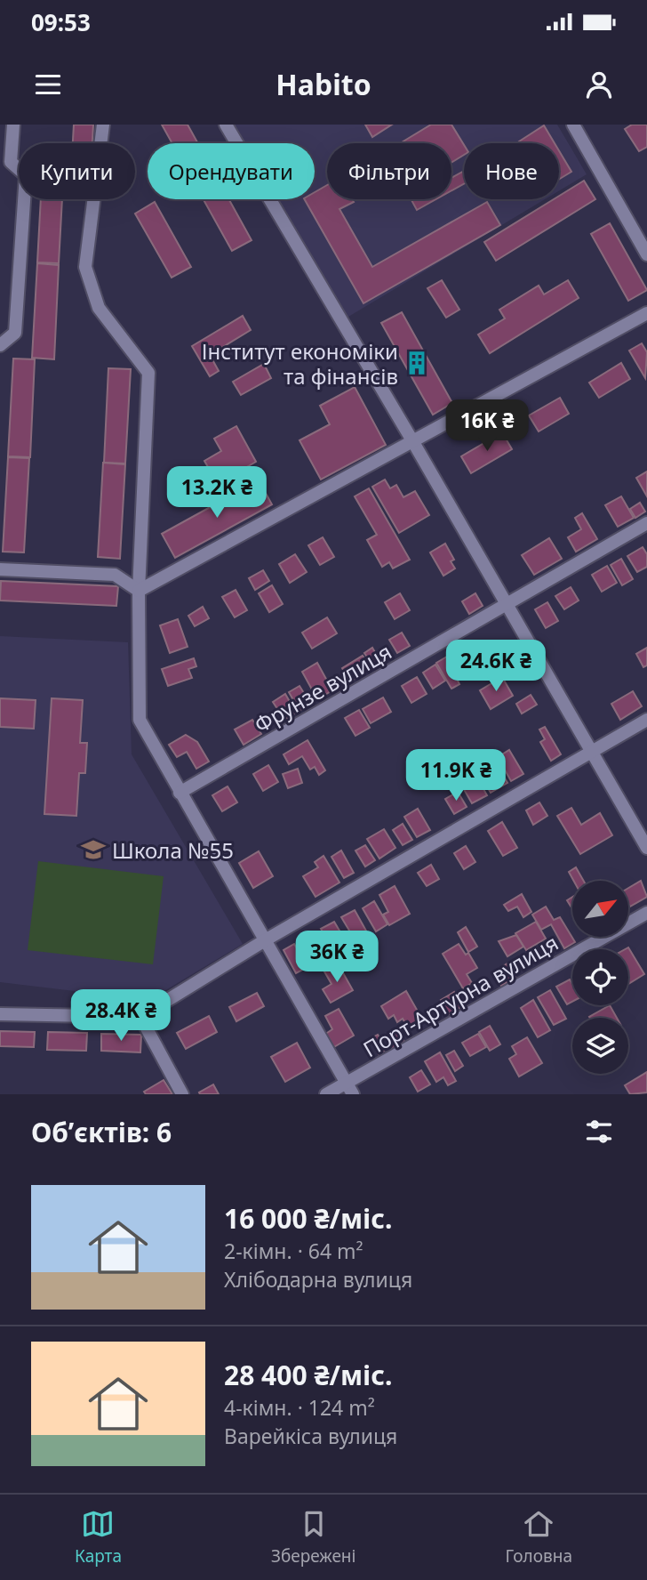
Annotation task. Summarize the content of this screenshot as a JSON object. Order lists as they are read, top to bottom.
{
  "streets": {
    "street": ["Фрунзе вулиця", "Порт-Артурна вулиця"]
  },
  "places": {
    "building": ["Інститут економіки та фінансів"],
    "school or university": ["Школа №55"]
  },
  "north": "top right",
  "page": {
    "status": "09:53",
    "header": "Habito",
    "chip": [
      "Купити",
      "Орендувати",
      "Фільтри",
      "Нове"
    ],
    "price": [
      "16K ₴",
      "13.2K ₴",
      "24.6K ₴",
      "11.9K ₴",
      "36K ₴",
      "28.4K ₴"
    ],
    "heading": "Об’єктів: 6",
    "list": [
      {
        "name": "16 000 ₴/міс.",
        "note": "2-кімн. · 64 m² · Хлібодарна вулиця"
      },
      {
        "name": "28 400 ₴/міс.",
        "note": "4-кімн. · 124 m² · Варейкіса вулиця"
      }
    ],
    "tabs": ["Карта", "Збережені", "Головна"]
  }
}
